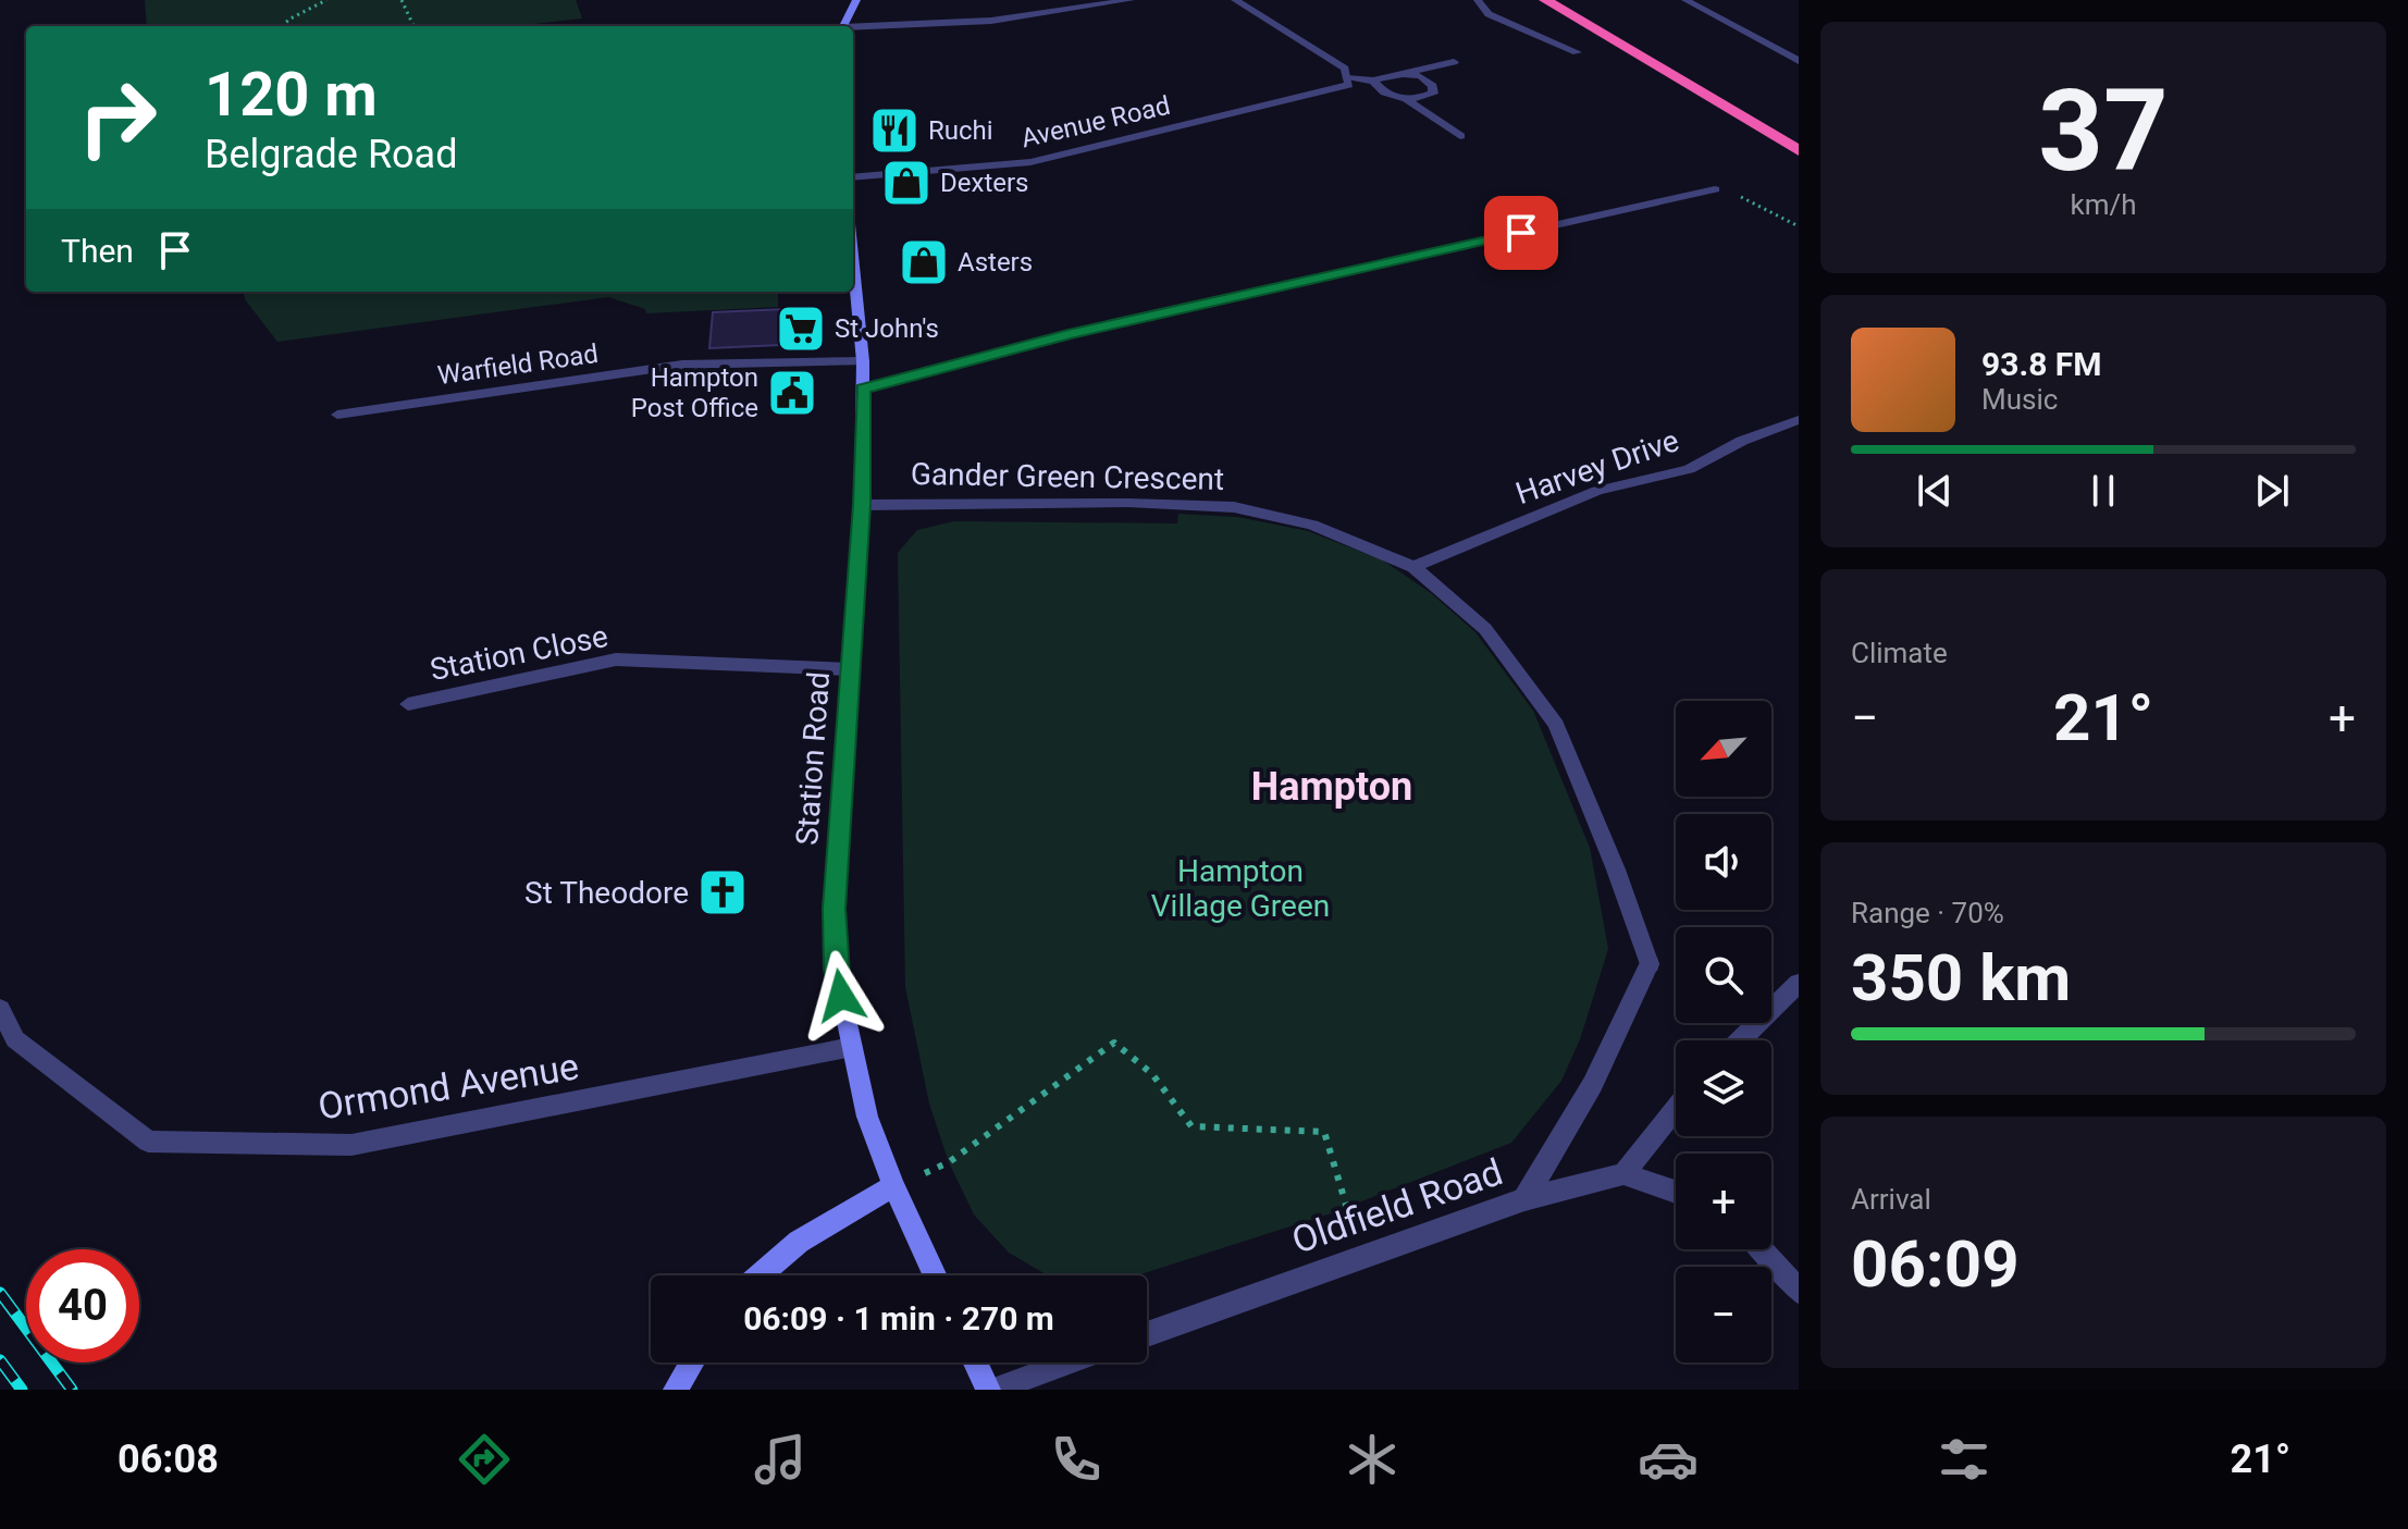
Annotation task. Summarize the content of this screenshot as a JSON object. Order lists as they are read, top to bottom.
{
  "streets": {
    "street": [
      "Avenue Road",
      "Warfield Road",
      "Harvey Drive",
      "Gander Green Crescent",
      "Station Close",
      "Station Road",
      "Ormond Avenue",
      "Oldfield Road"
    ]
  },
  "crossings": [
    ["Warfield Road", "Station Road"],
    ["Harvey Drive", "Gander Green Crescent"],
    ["Gander Green Crescent", "Station Road"],
    ["Gander Green Crescent", "Oldfield Road"],
    ["Station Close", "Station Road"],
    ["Station Road", "Ormond Avenue"]
  ],
  "districts": ["Hampton"],
  "parks": ["Hampton Village Green"],
  "places": {
    "restaurant": ["Ruchi"],
    "shop": ["Dexters", "Asters"],
    "supermarket": ["St John's"],
    "public building": ["Hampton Post Office"],
    "church": ["St Theodore"]
  },
  "north": "bottom left",
  "page": {
    "tile": [
      ["37", "km/h"],
      "Climate",
      ["Range · 70%", "350 km"],
      ["Arrival", "06:09"]
    ],
    "turn": ["120 m", "Belgrade Road"],
    "then": "Then",
    "song": ["93.8 FM", "Music"],
    "heat": ["−", "21°", "+"],
    "map_buttons": ["+", "−"],
    "limit": "40",
    "trip": "06:09 · 1 min · 270 m",
    "tabs": ["06:08", "21°"]
  }
}
